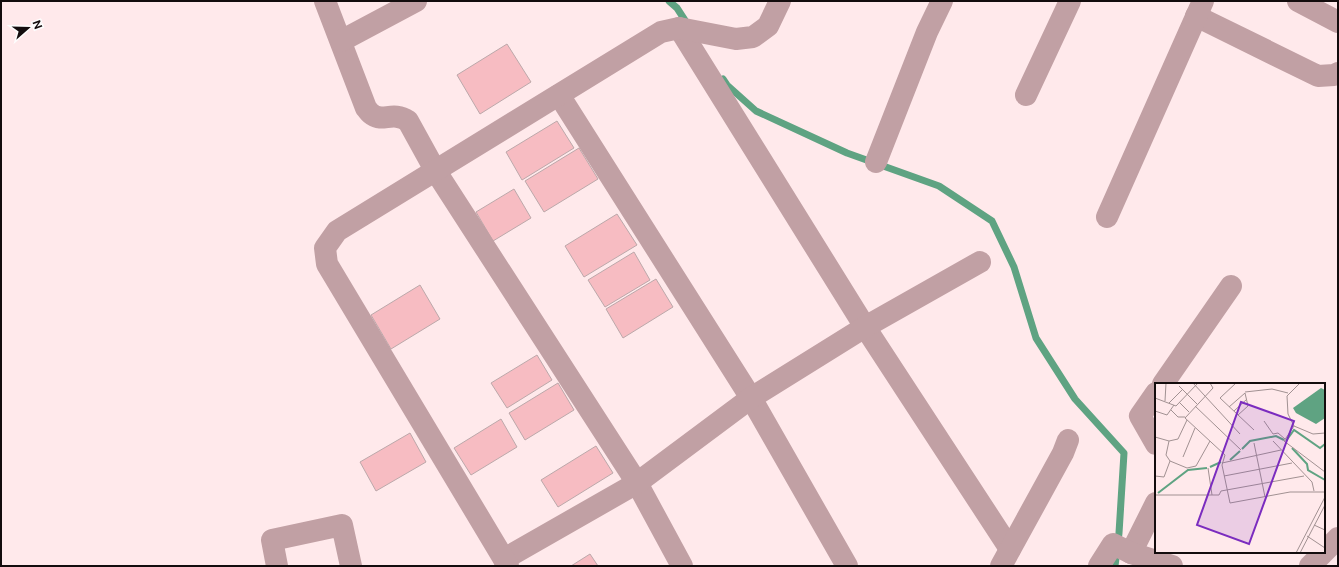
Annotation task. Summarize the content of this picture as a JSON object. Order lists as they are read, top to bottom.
{
  "north": "right"
}
